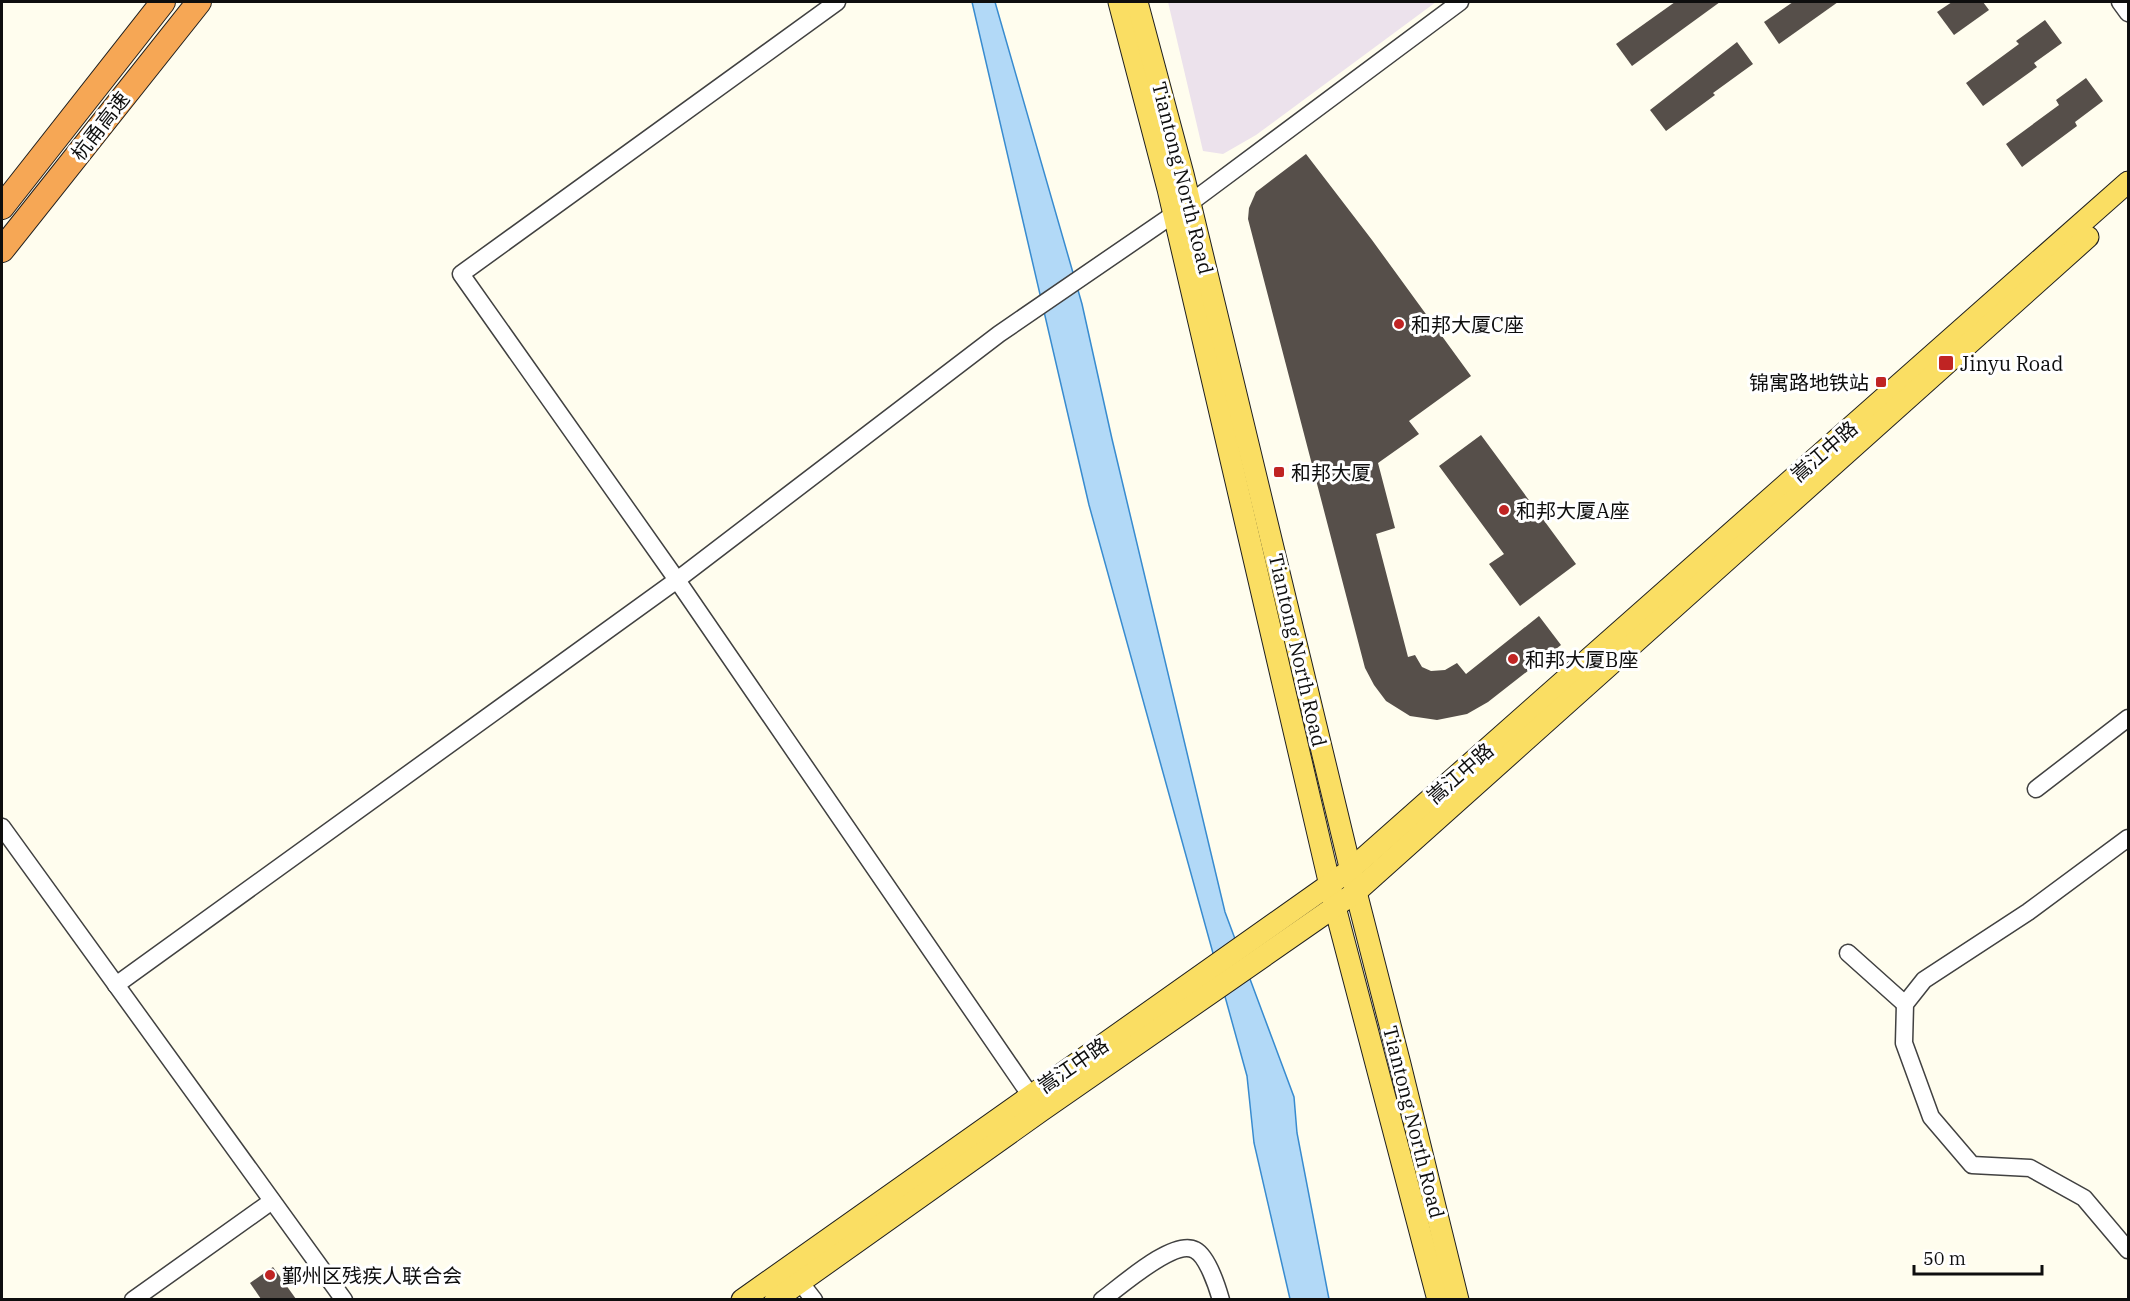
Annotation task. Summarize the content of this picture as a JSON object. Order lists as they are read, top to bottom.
{
  "streets": {
    "highway": ["杭甬高速"],
    "main road": ["Tiantong North Road", "嵩江中路"]
  },
  "crossings": [
    ["Tiantong North Road", "嵩江中路"]
  ],
  "places": {
    "other": [
      "和邦大厦C座",
      "和邦大厦A座",
      "和邦大厦B座",
      "鄞州区残疾人联合会"
    ],
    "transit": ["Jinyu Road", "锦寓路地铁站", "和邦大厦"]
  },
  "scale_bar": "50 m"
}
